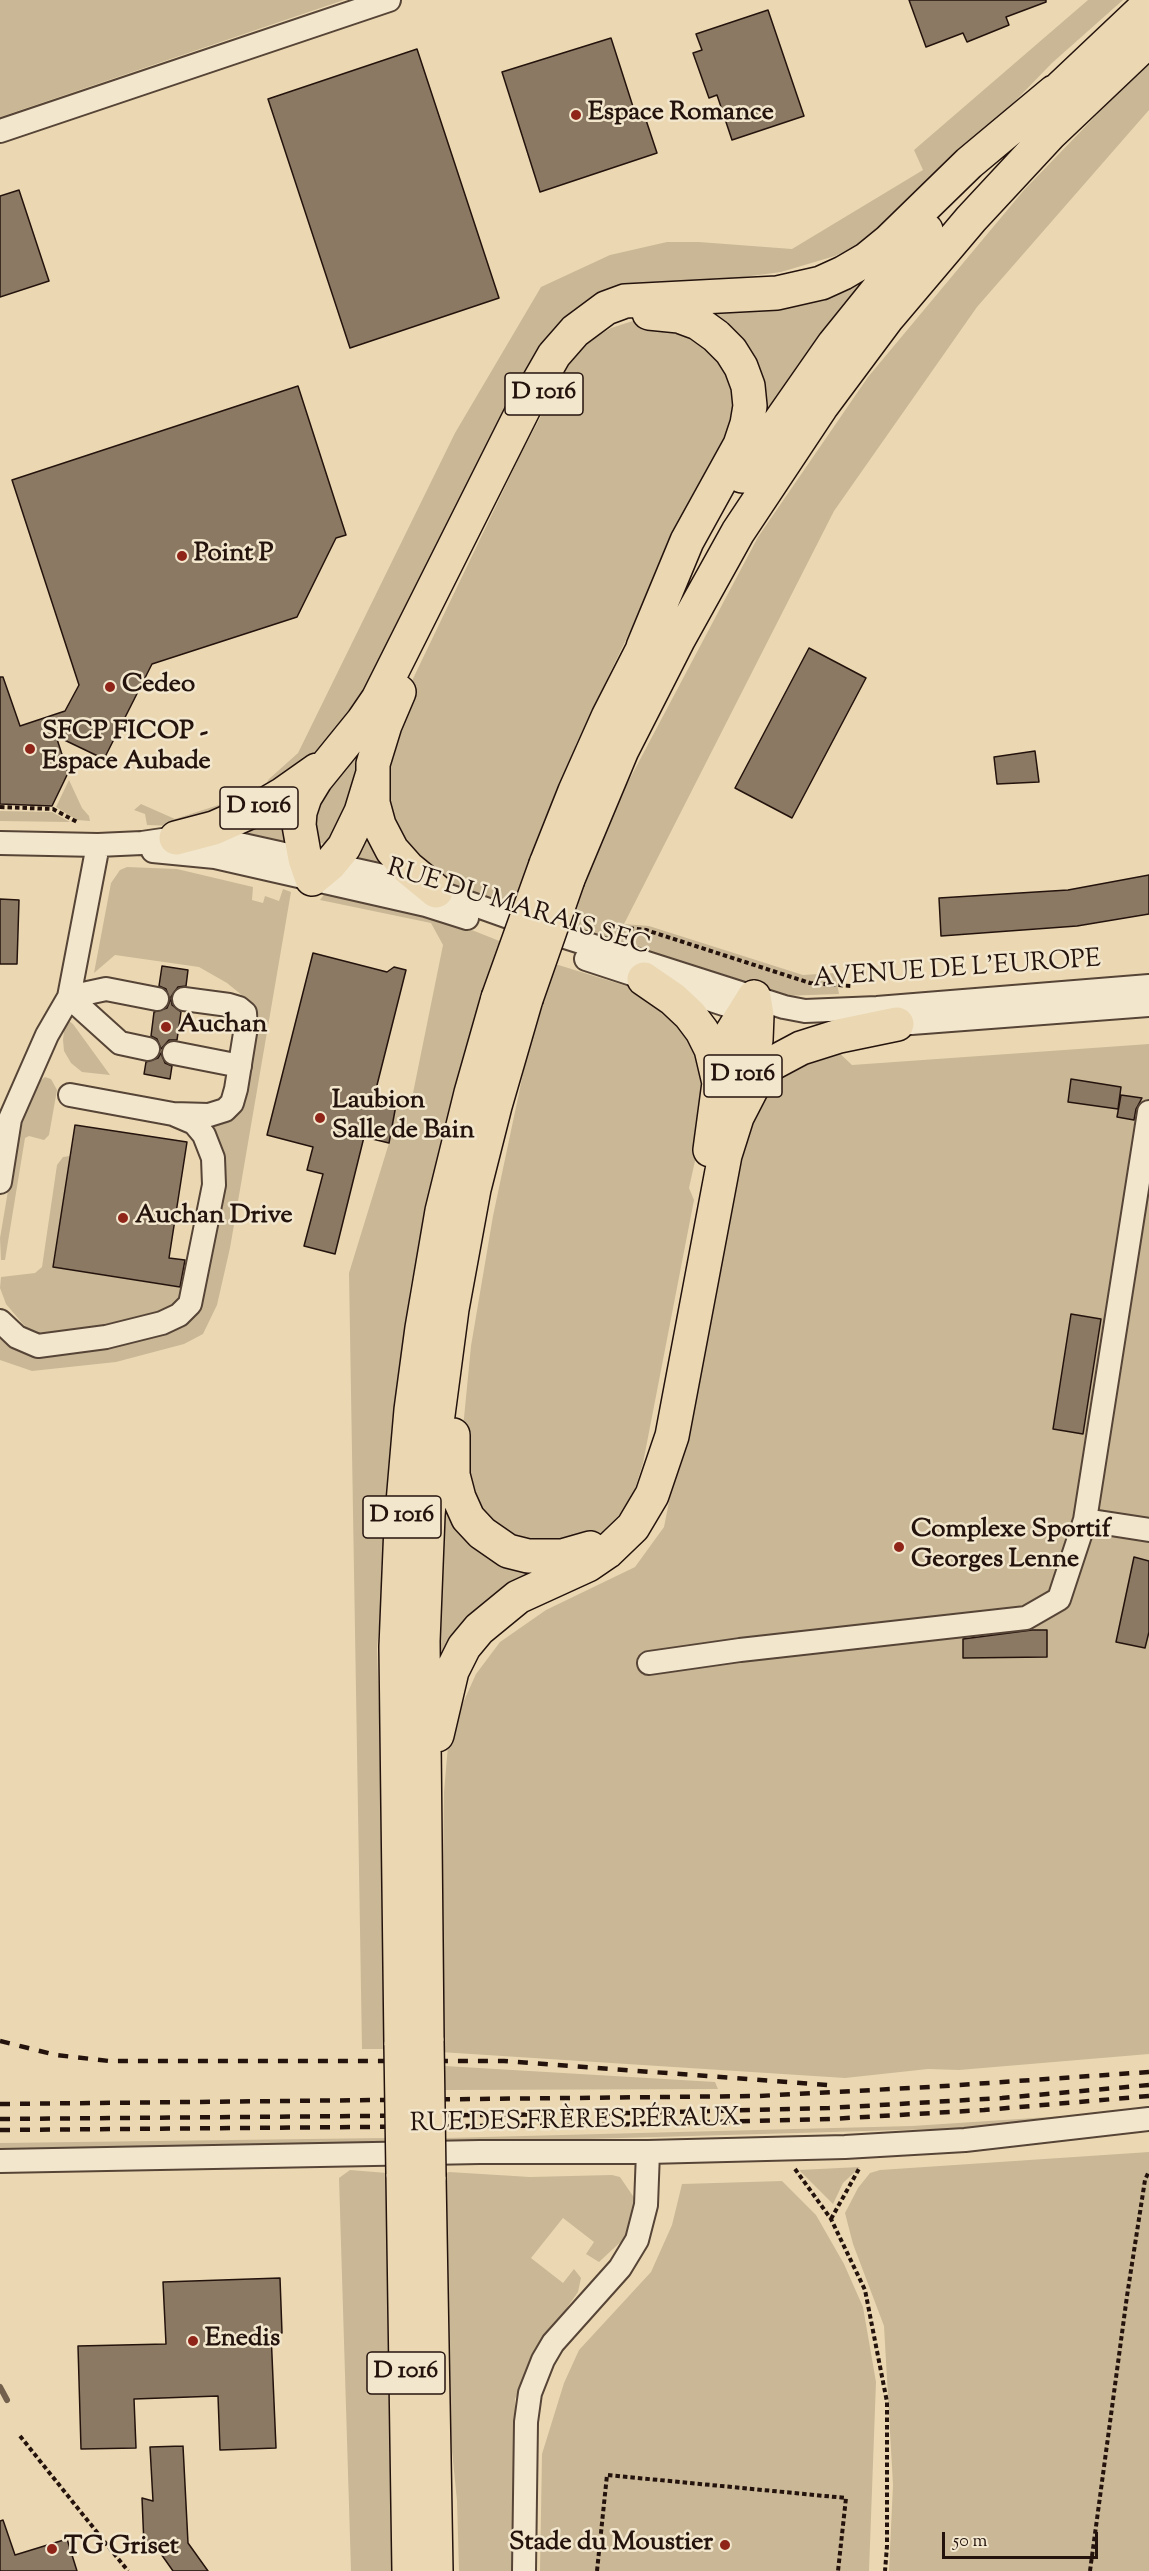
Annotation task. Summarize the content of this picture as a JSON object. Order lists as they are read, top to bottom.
{
  "streets": {
    "highway": ["D 1016"],
    "street": ["RUE DU MARAIS SEC", "AVENUE DE L'EUROPE", "RUE DES FRÈRES PÉRAUX"]
  },
  "crossings": [
    ["D 1016", "RUE DU MARAIS SEC"],
    ["D 1016", "AVENUE DE L'EUROPE"],
    ["RUE DU MARAIS SEC", "AVENUE DE L'EUROPE"]
  ],
  "places": [
    "Espace Romance",
    "Point P",
    "Cedeo",
    "SFCP FICOP - Espace Aubade",
    "Auchan",
    "Laubion Salle de Bain",
    "Auchan Drive",
    "Complexe Sportif Georges Lenne",
    "Enedis",
    "Stade du Moustier",
    "TG Griset"
  ],
  "scale_bar": "50 m"
}
